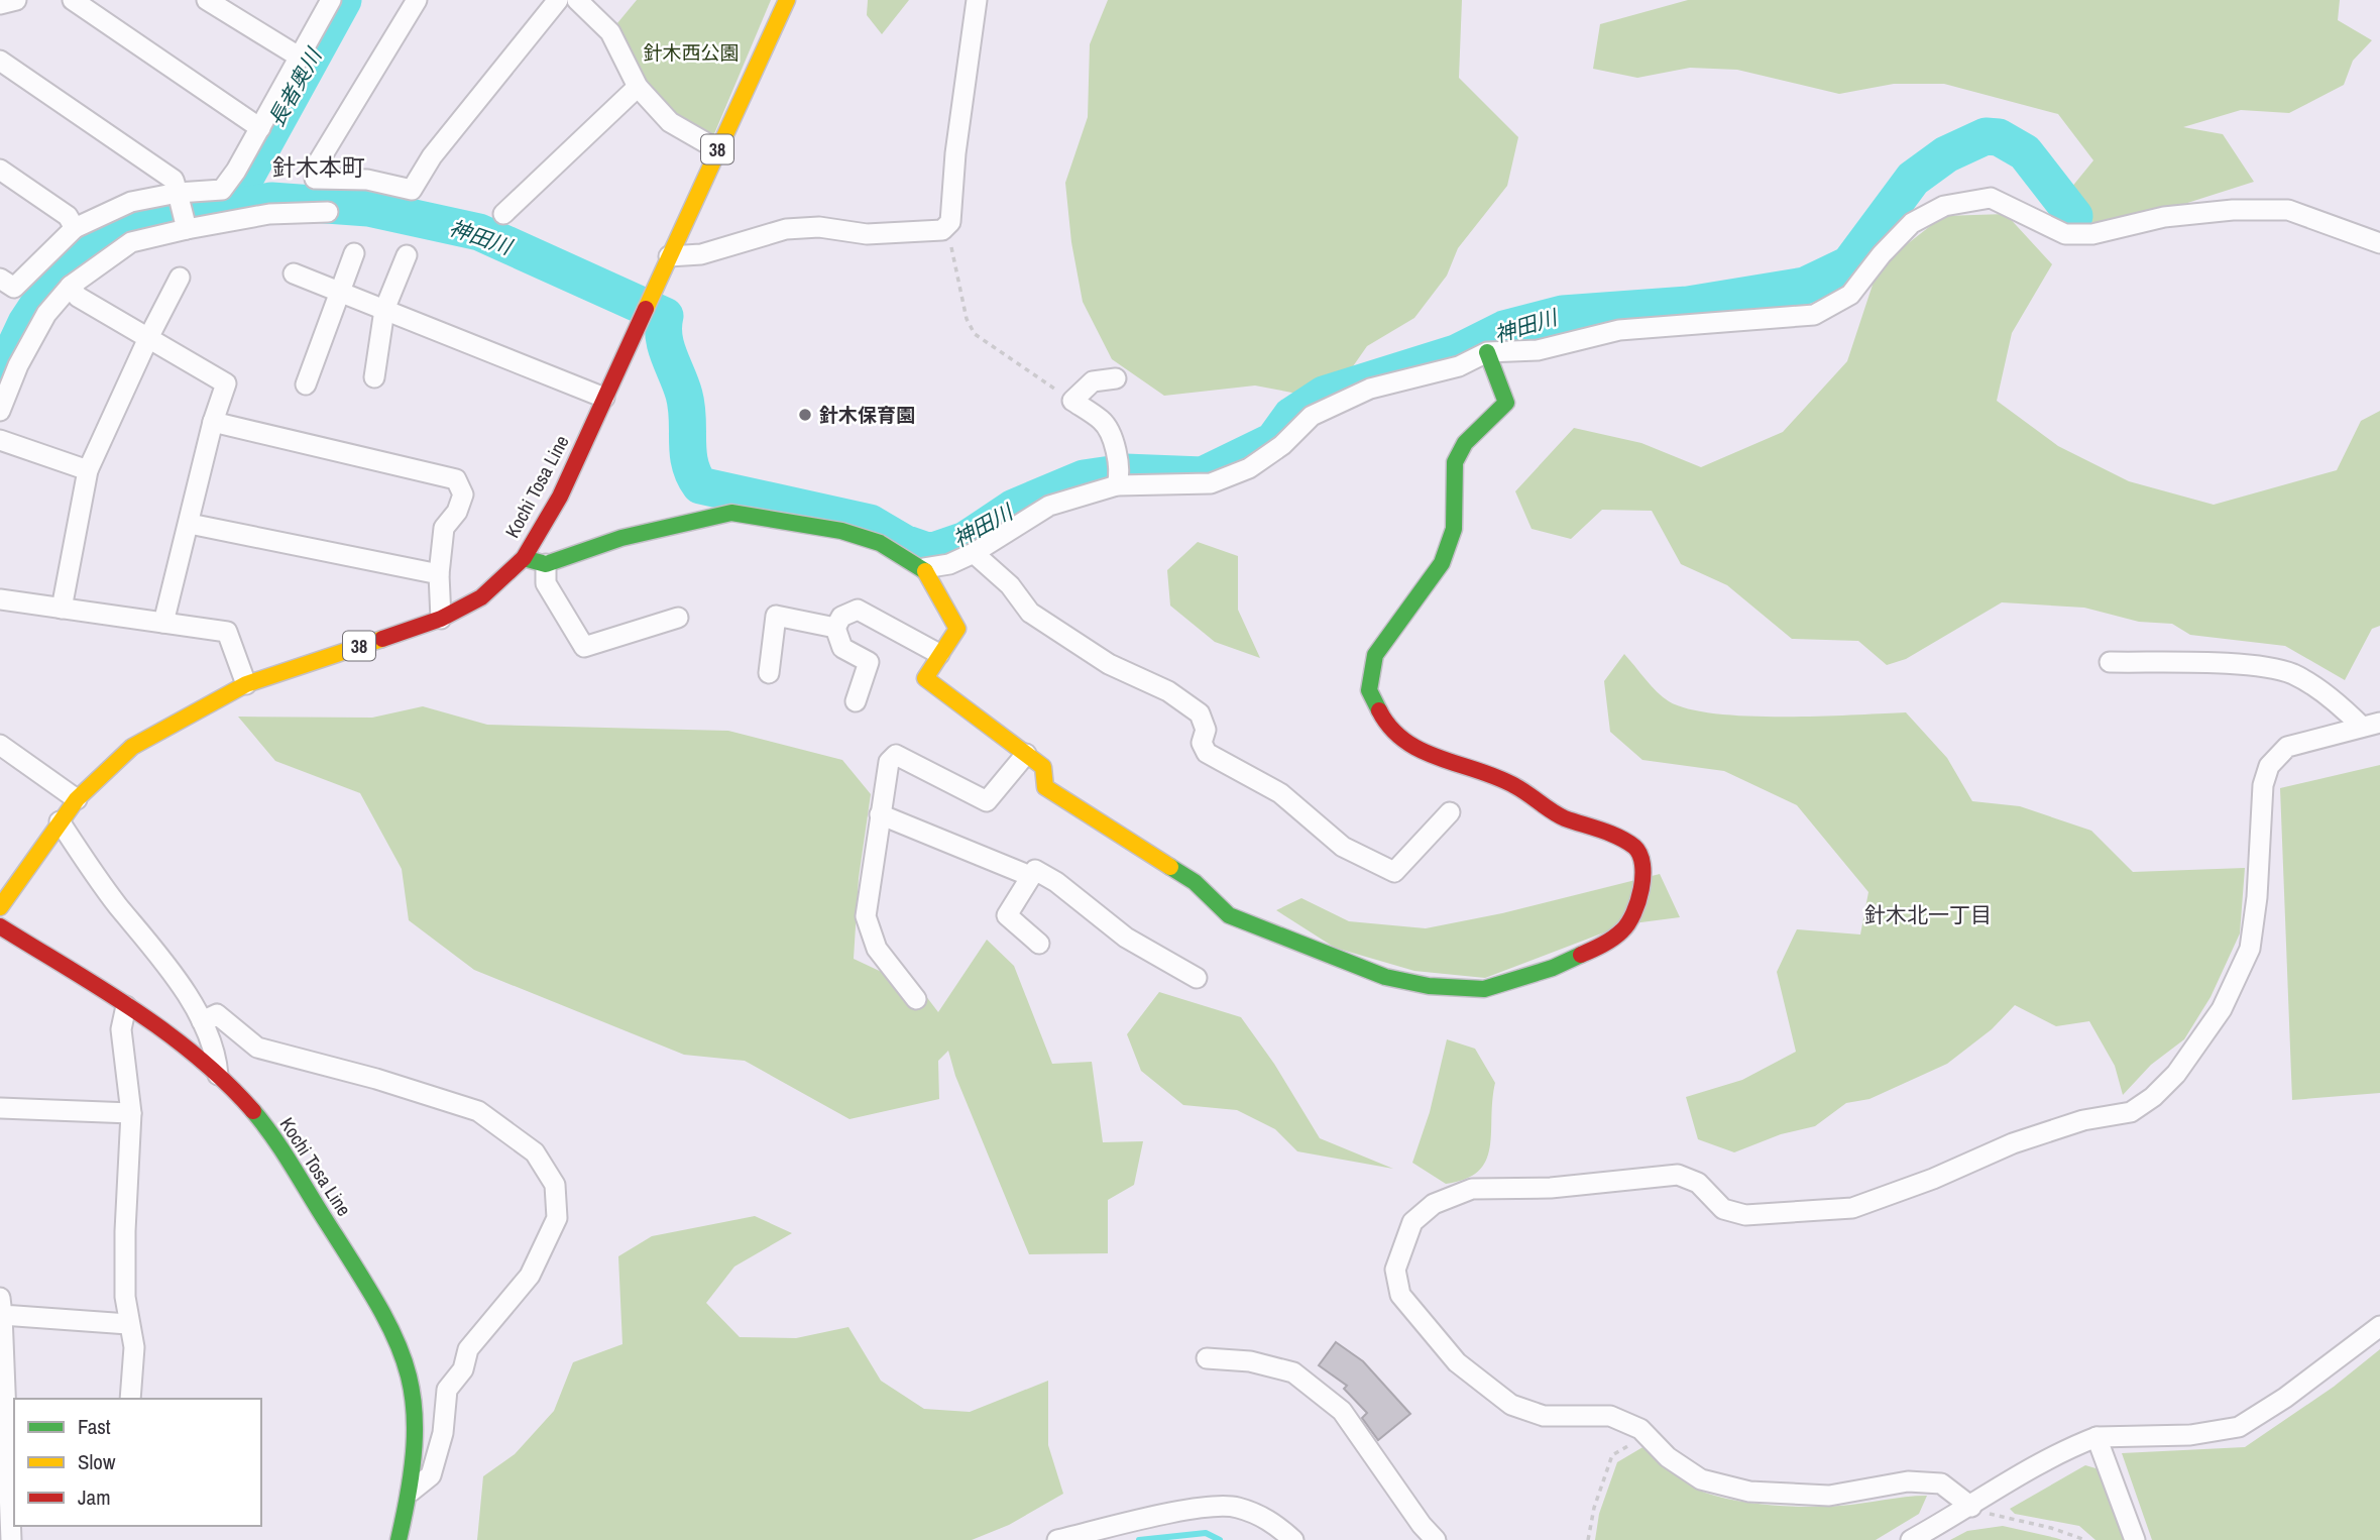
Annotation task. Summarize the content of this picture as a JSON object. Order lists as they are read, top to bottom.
{
  "streets": {
    "street": ["38", "Kochi Tosa Line"]
  },
  "districts": ["針木本町", "針木北一丁目"],
  "water": ["長者奥川", "神田川"],
  "parks": ["針木西公園"],
  "places": ["針木保育園"],
  "legend": ["Fast", "Slow", "Jam"]
}
